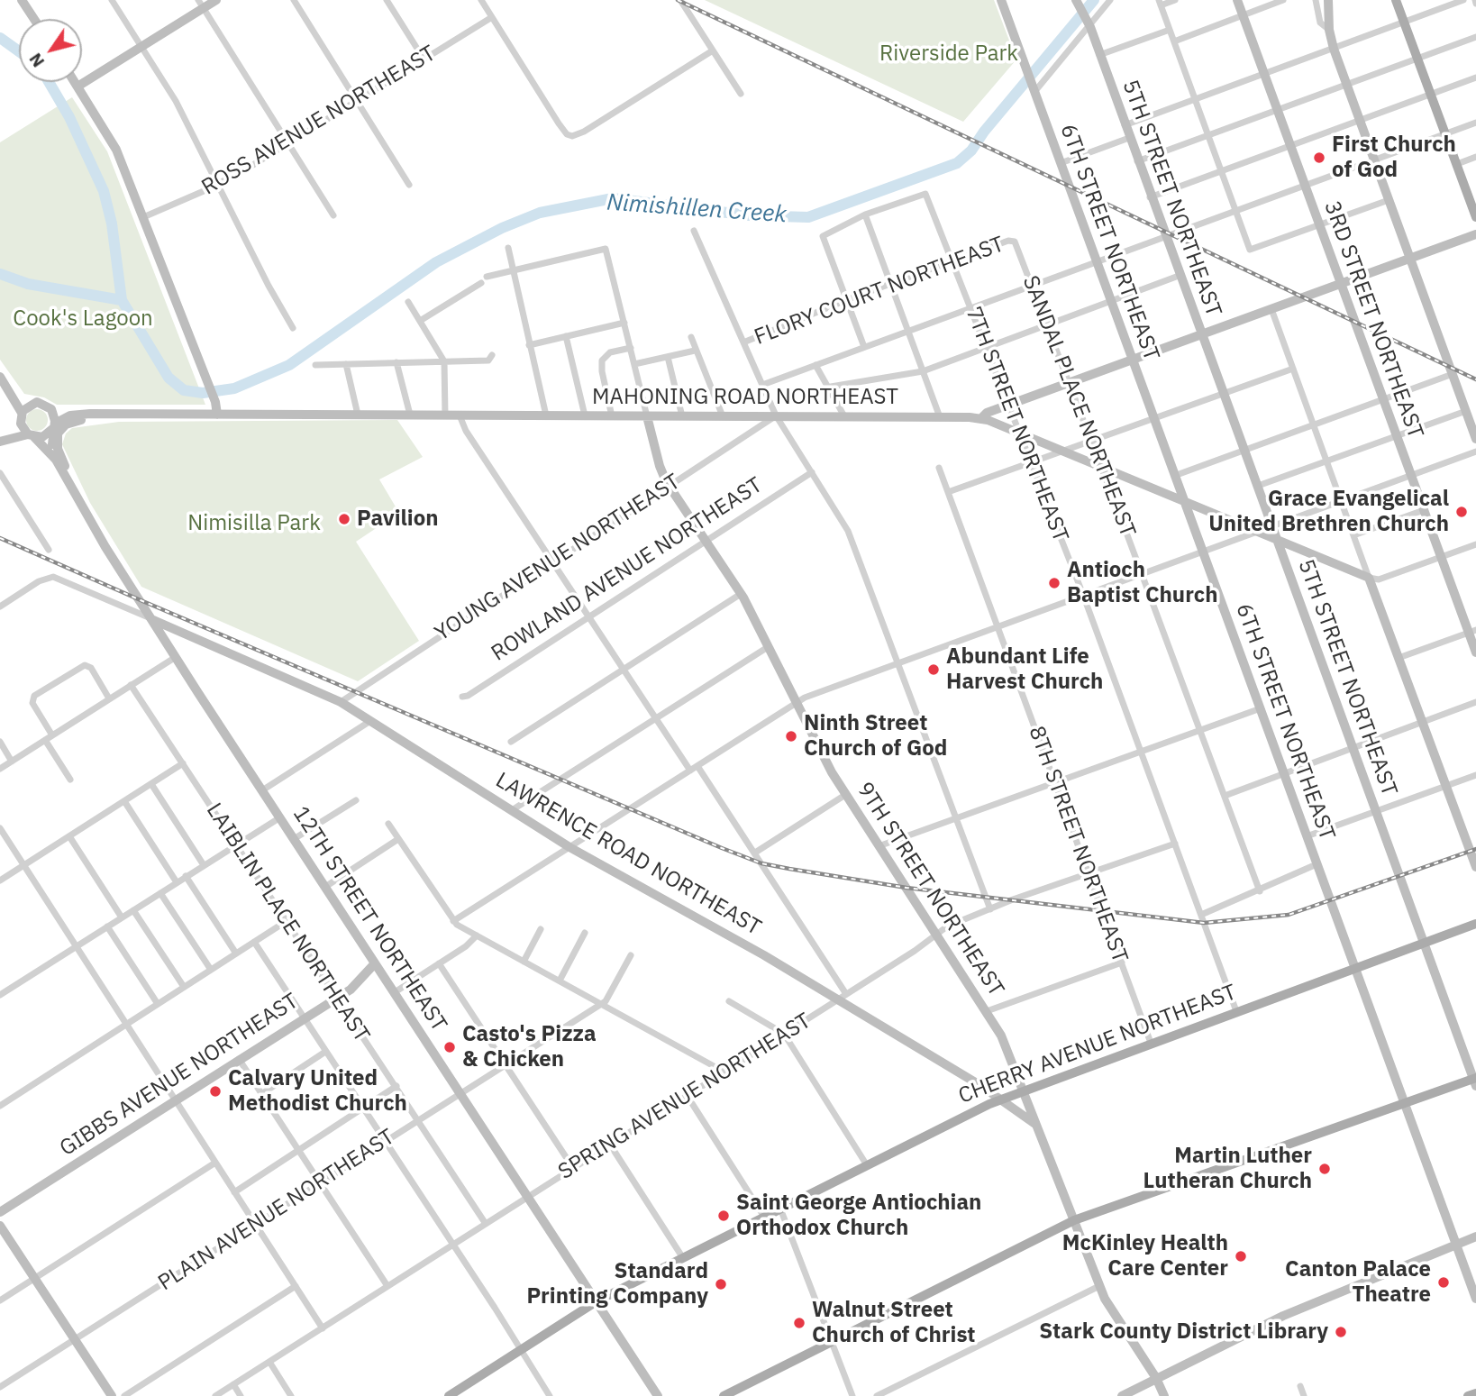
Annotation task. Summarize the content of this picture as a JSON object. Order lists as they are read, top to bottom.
{
  "streets": {
    "main road": ["CHERRY AVENUE NORTHEAST"],
    "street": [
      "ROSS AVENUE NORTHEAST",
      "5TH STREET NORTHEAST",
      "6TH STREET NORTHEAST",
      "FLORY COURT NORTHEAST",
      "3RD STREET NORTHEAST",
      "MAHONING ROAD NORTHEAST",
      "SANDAL PLACE NORTHEAST",
      "7TH STREET NORTHEAST",
      "YOUNG AVENUE NORTHEAST",
      "ROWLAND AVENUE NORTHEAST",
      "8TH STREET NORTHEAST",
      "LAWRENCE ROAD NORTHEAST",
      "9TH STREET NORTHEAST",
      "12TH STREET NORTHEAST",
      "LAIBLIN PLACE NORTHEAST",
      "GIBBS AVENUE NORTHEAST",
      "SPRING AVENUE NORTHEAST",
      "PLAIN AVENUE NORTHEAST"
    ]
  },
  "crossings": [
    ["5TH STREET NORTHEAST", "MAHONING ROAD NORTHEAST"],
    ["5TH STREET NORTHEAST", "CHERRY AVENUE NORTHEAST"],
    ["6TH STREET NORTHEAST", "MAHONING ROAD NORTHEAST"],
    ["6TH STREET NORTHEAST", "CHERRY AVENUE NORTHEAST"],
    ["FLORY COURT NORTHEAST", "SANDAL PLACE NORTHEAST"],
    ["FLORY COURT NORTHEAST", "7TH STREET NORTHEAST"],
    ["MAHONING ROAD NORTHEAST", "SANDAL PLACE NORTHEAST"],
    ["MAHONING ROAD NORTHEAST", "7TH STREET NORTHEAST"],
    ["MAHONING ROAD NORTHEAST", "YOUNG AVENUE NORTHEAST"],
    ["MAHONING ROAD NORTHEAST", "9TH STREET NORTHEAST"],
    ["MAHONING ROAD NORTHEAST", "12TH STREET NORTHEAST"],
    ["7TH STREET NORTHEAST", "CHERRY AVENUE NORTHEAST"],
    ["7TH STREET NORTHEAST", "SPRING AVENUE NORTHEAST"],
    ["YOUNG AVENUE NORTHEAST", "LAWRENCE ROAD NORTHEAST"],
    ["YOUNG AVENUE NORTHEAST", "9TH STREET NORTHEAST"],
    ["ROWLAND AVENUE NORTHEAST", "9TH STREET NORTHEAST"],
    ["8TH STREET NORTHEAST", "CHERRY AVENUE NORTHEAST"],
    ["8TH STREET NORTHEAST", "SPRING AVENUE NORTHEAST"],
    ["LAWRENCE ROAD NORTHEAST", "9TH STREET NORTHEAST"],
    ["LAWRENCE ROAD NORTHEAST", "12TH STREET NORTHEAST"],
    ["LAWRENCE ROAD NORTHEAST", "CHERRY AVENUE NORTHEAST"],
    ["LAWRENCE ROAD NORTHEAST", "SPRING AVENUE NORTHEAST"],
    ["9TH STREET NORTHEAST", "CHERRY AVENUE NORTHEAST"],
    ["9TH STREET NORTHEAST", "SPRING AVENUE NORTHEAST"],
    ["12TH STREET NORTHEAST", "CHERRY AVENUE NORTHEAST"],
    ["12TH STREET NORTHEAST", "GIBBS AVENUE NORTHEAST"],
    ["12TH STREET NORTHEAST", "SPRING AVENUE NORTHEAST"],
    ["12TH STREET NORTHEAST", "PLAIN AVENUE NORTHEAST"],
    ["LAIBLIN PLACE NORTHEAST", "GIBBS AVENUE NORTHEAST"],
    ["LAIBLIN PLACE NORTHEAST", "SPRING AVENUE NORTHEAST"],
    ["LAIBLIN PLACE NORTHEAST", "PLAIN AVENUE NORTHEAST"]
  ],
  "water": ["Nimishillen Creek"],
  "parks": ["Riverside Park", "Cook's Lagoon", "Nimisilla Park"],
  "places": [
    "First Church of God",
    "Grace Evangelical United Brethren Church",
    "Pavilion",
    "Antioch Baptist Church",
    "Abundant Life Harvest Church",
    "Ninth Street Church of God",
    "Casto's Pizza & Chicken",
    "Calvary United Methodist Church",
    "Martin Luther Lutheran Church",
    "Saint George Antiochian Orthodox Church",
    "McKinley Health Care Center",
    "Canton Palace Theatre",
    "Standard Printing Company",
    "Walnut Street Church of Christ",
    "Stark County District Library"
  ],
  "north": "bottom left"
}
